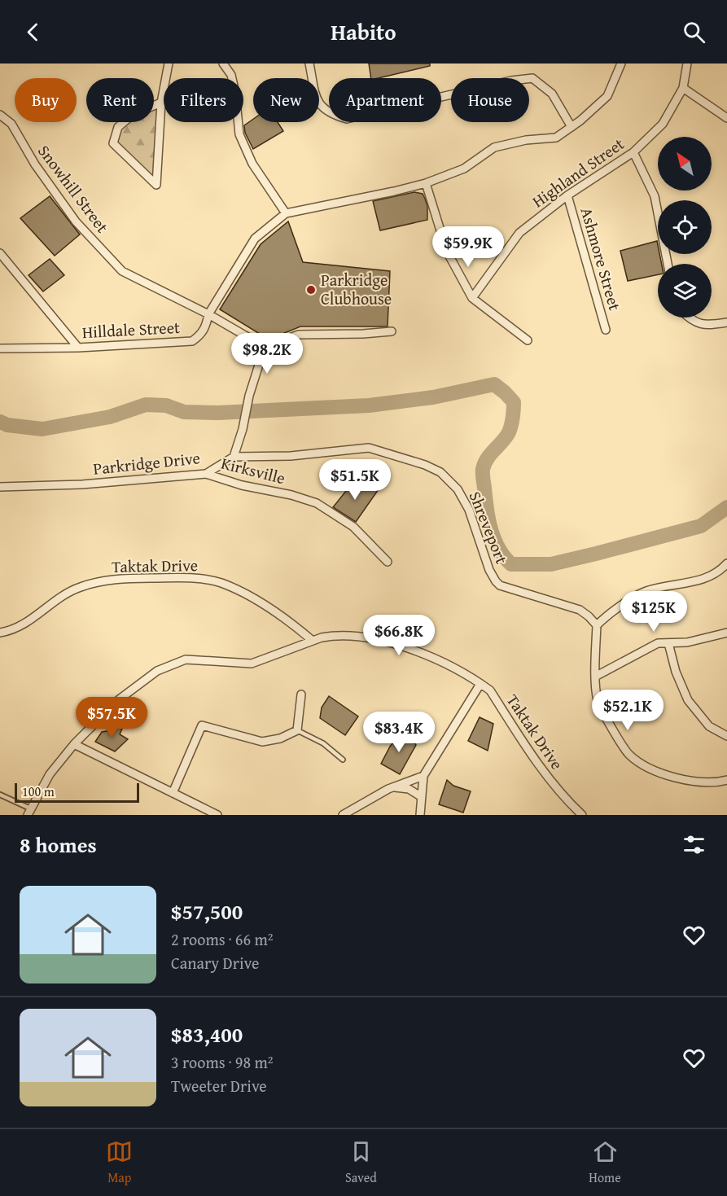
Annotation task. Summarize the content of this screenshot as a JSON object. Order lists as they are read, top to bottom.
{
  "streets": {
    "street": [
      "Highland Street",
      "Snowhill Street",
      "Ashmore Street",
      "Hilldale Street",
      "Parkridge Drive",
      "Kirksville",
      "Shreveport",
      "Taktak Drive"
    ]
  },
  "crossings": [
    ["Highland Street", "Ashmore Street"],
    ["Snowhill Street", "Hilldale Street"],
    ["Parkridge Drive", "Kirksville"],
    ["Parkridge Drive", "Shreveport"]
  ],
  "places": ["Parkridge Clubhouse"],
  "scale_bar": "100 m",
  "north": "top left",
  "page": {
    "header": "Habito",
    "chip": [
      "Buy",
      "Rent",
      "Filters",
      "New",
      "Apartment",
      "House"
    ],
    "price": [
      "$59.9K",
      "$98.2K",
      "$51.5K",
      "$125K",
      "$66.8K",
      "$52.1K",
      "$57.5K",
      "$83.4K"
    ],
    "scale": "100 m",
    "heading": "8 homes",
    "list": [
      {
        "name": "$57,500",
        "note": "2 rooms · 66 m² · Canary Drive"
      },
      {
        "name": "$83,400",
        "note": "3 rooms · 98 m² · Tweeter Drive"
      }
    ],
    "tabs": ["Map", "Saved", "Home"]
  }
}
